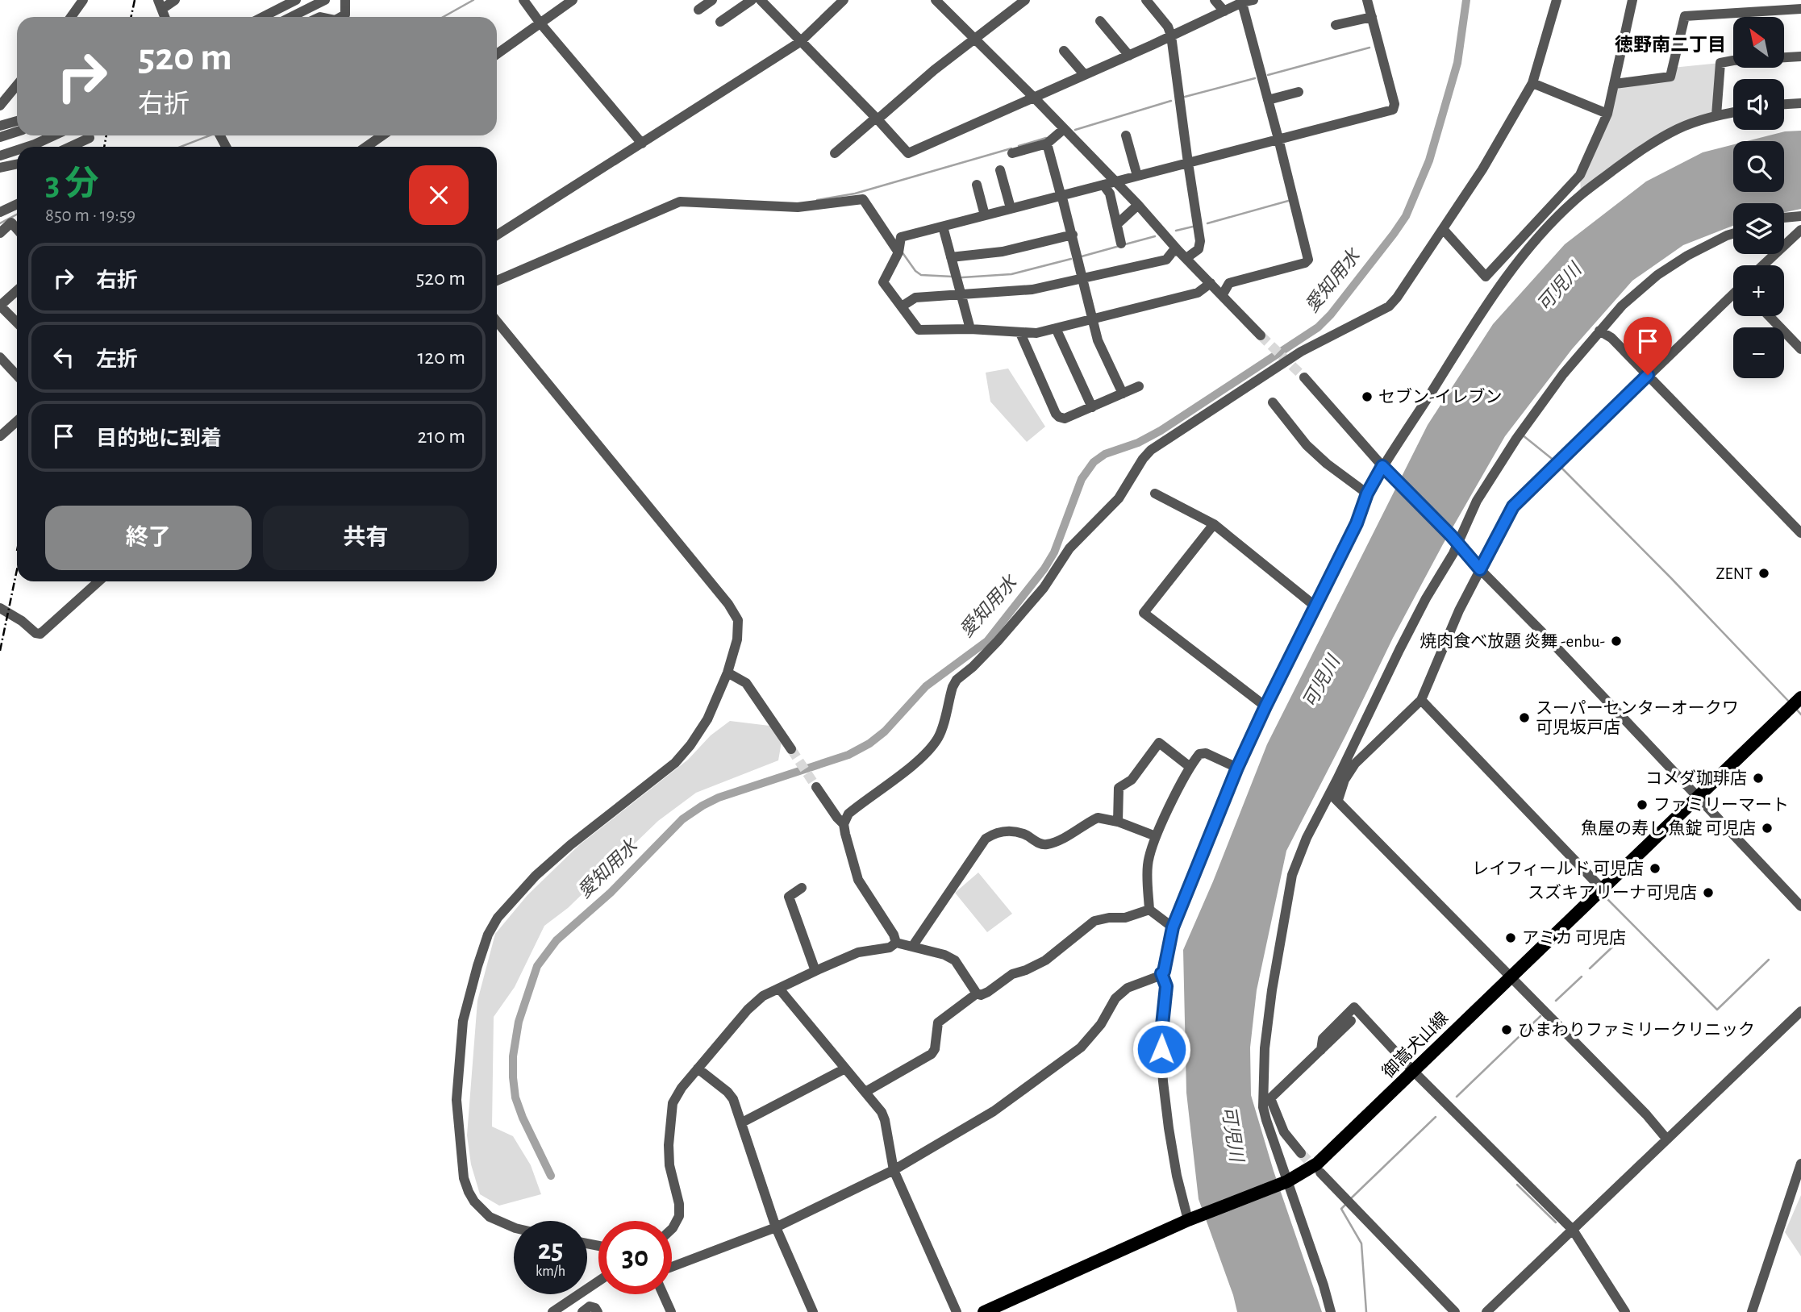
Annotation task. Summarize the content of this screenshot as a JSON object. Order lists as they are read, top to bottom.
{
  "streets": {
    "main road": ["御嵩犬山線"]
  },
  "districts": ["徳野南二丁目"],
  "water": ["愛知用水", "可児川"],
  "places": [
    "セブン-イレブン",
    "ZENT",
    "焼肉食べ放題 炎舞 ‐enbu‐",
    "スーパーセンターオークワ 可児坂戸店",
    "コメダ珈琲店",
    "ファミリーマート",
    "魚屋の寿し 魚錠 可児店",
    "レイフィールド 可児店",
    "スズキアリーナ可児店",
    "アミカ 可児店",
    "ひまわりファミリークリニック"
  ],
  "north": "top left",
  "page": {
    "map_buttons": ["+", "−"],
    "turn": ["520 m", "右折"],
    "heading": ["3 分", "850 m · 19:59"],
    "list": [
      {
        "name": "右折",
        "value": "520 m"
      },
      {
        "name": "左折",
        "value": "120 m"
      },
      {
        "name": "目的地に到着",
        "value": "210 m"
      }
    ],
    "buttons": ["終了", "共有"],
    "speed": "25 km/h",
    "limit": "30"
  }
}
